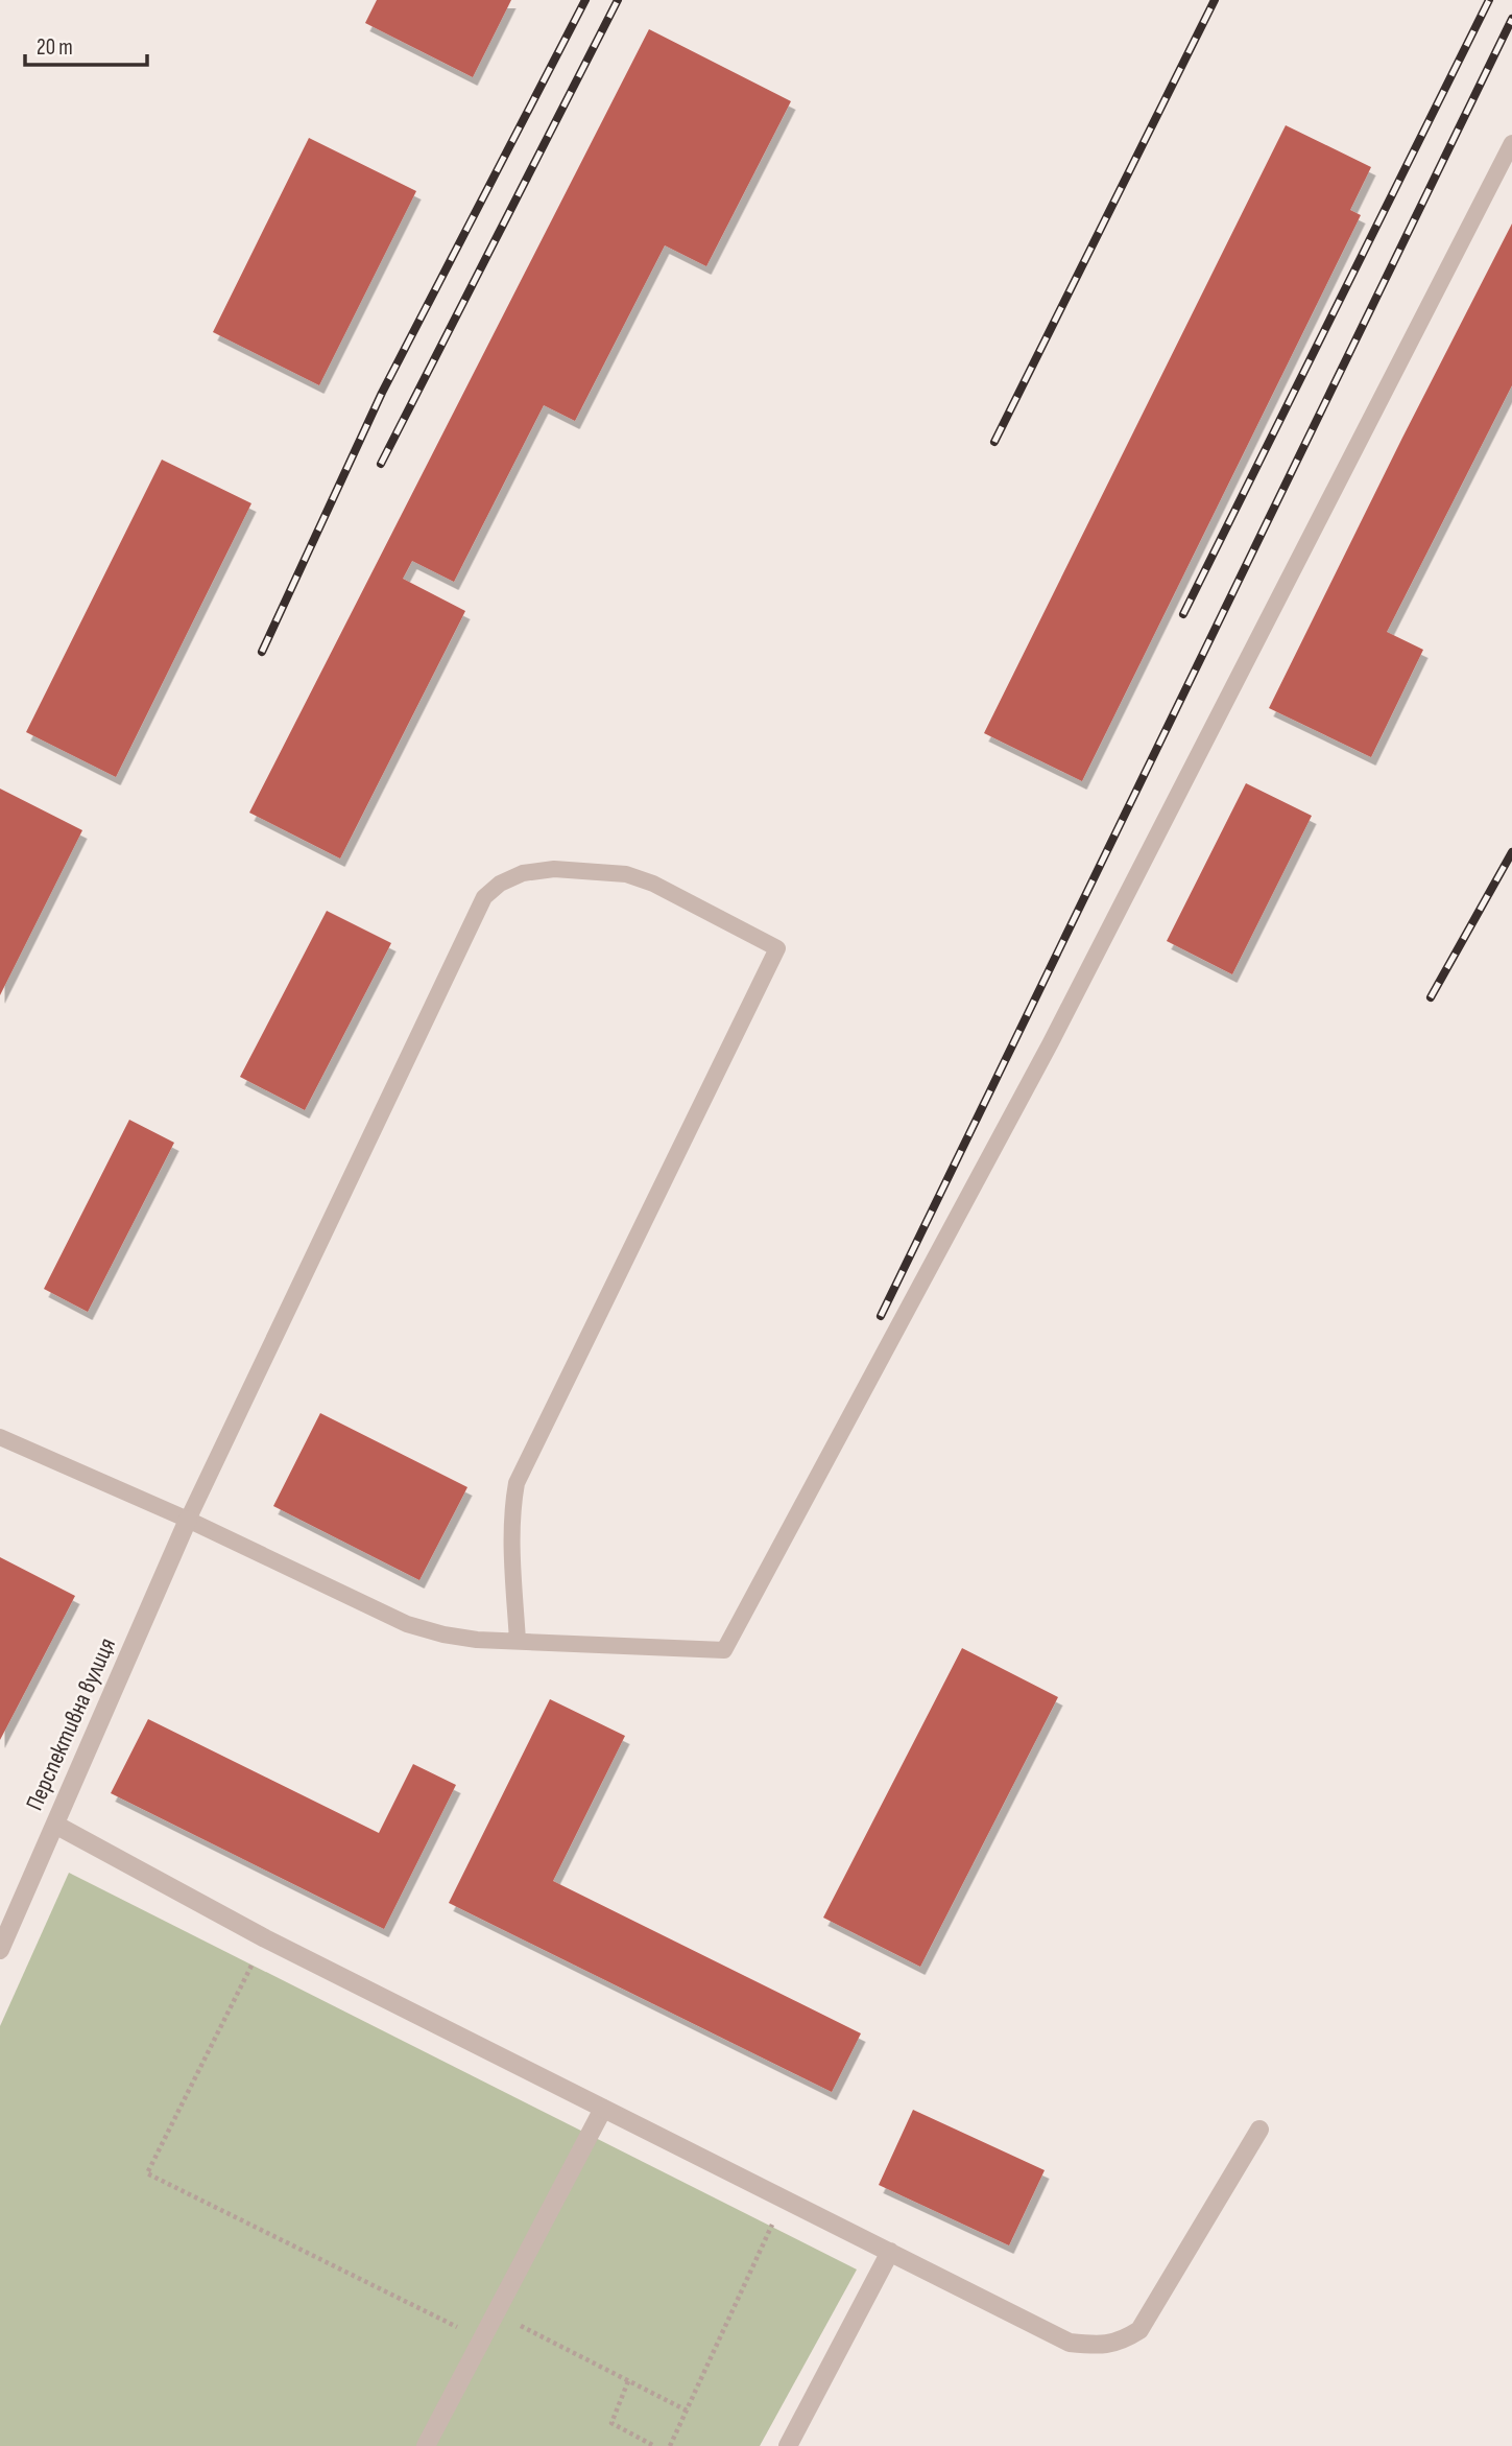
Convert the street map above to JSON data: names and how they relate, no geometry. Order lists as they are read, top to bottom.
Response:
{
  "streets": {
    "street": ["Перспективна вулиця"]
  },
  "scale_bar": "20 m"
}
